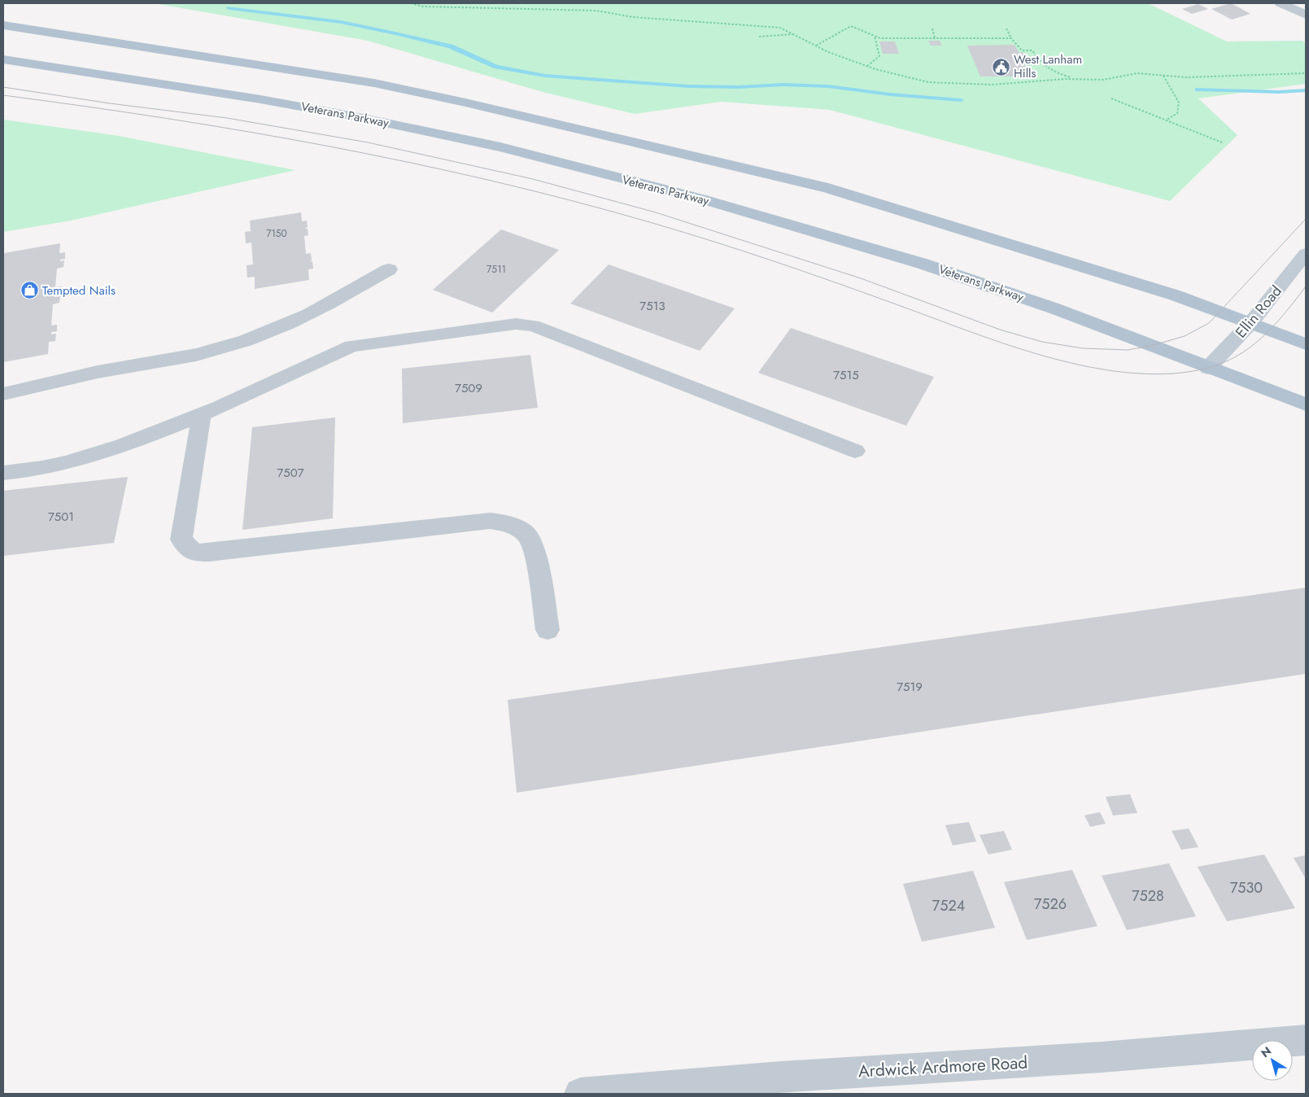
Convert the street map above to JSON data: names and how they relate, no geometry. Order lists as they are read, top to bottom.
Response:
{
  "streets": {
    "main road": ["Veterans Parkway"],
    "street": ["Ellin Road", "Ardwick Ardmore Road"]
  },
  "crossings": [
    ["Veterans Parkway", "Ellin Road"]
  ],
  "places": {
    "public building": ["West Lanham Hills"],
    "shop": ["Tempted Nails"]
  },
  "house_numbers": [
    "7150",
    "7511",
    "7513",
    "7515",
    "7509",
    "7507",
    "7501",
    "7519",
    "7530",
    "7528",
    "7526",
    "7524"
  ],
  "north": "top left"
}
